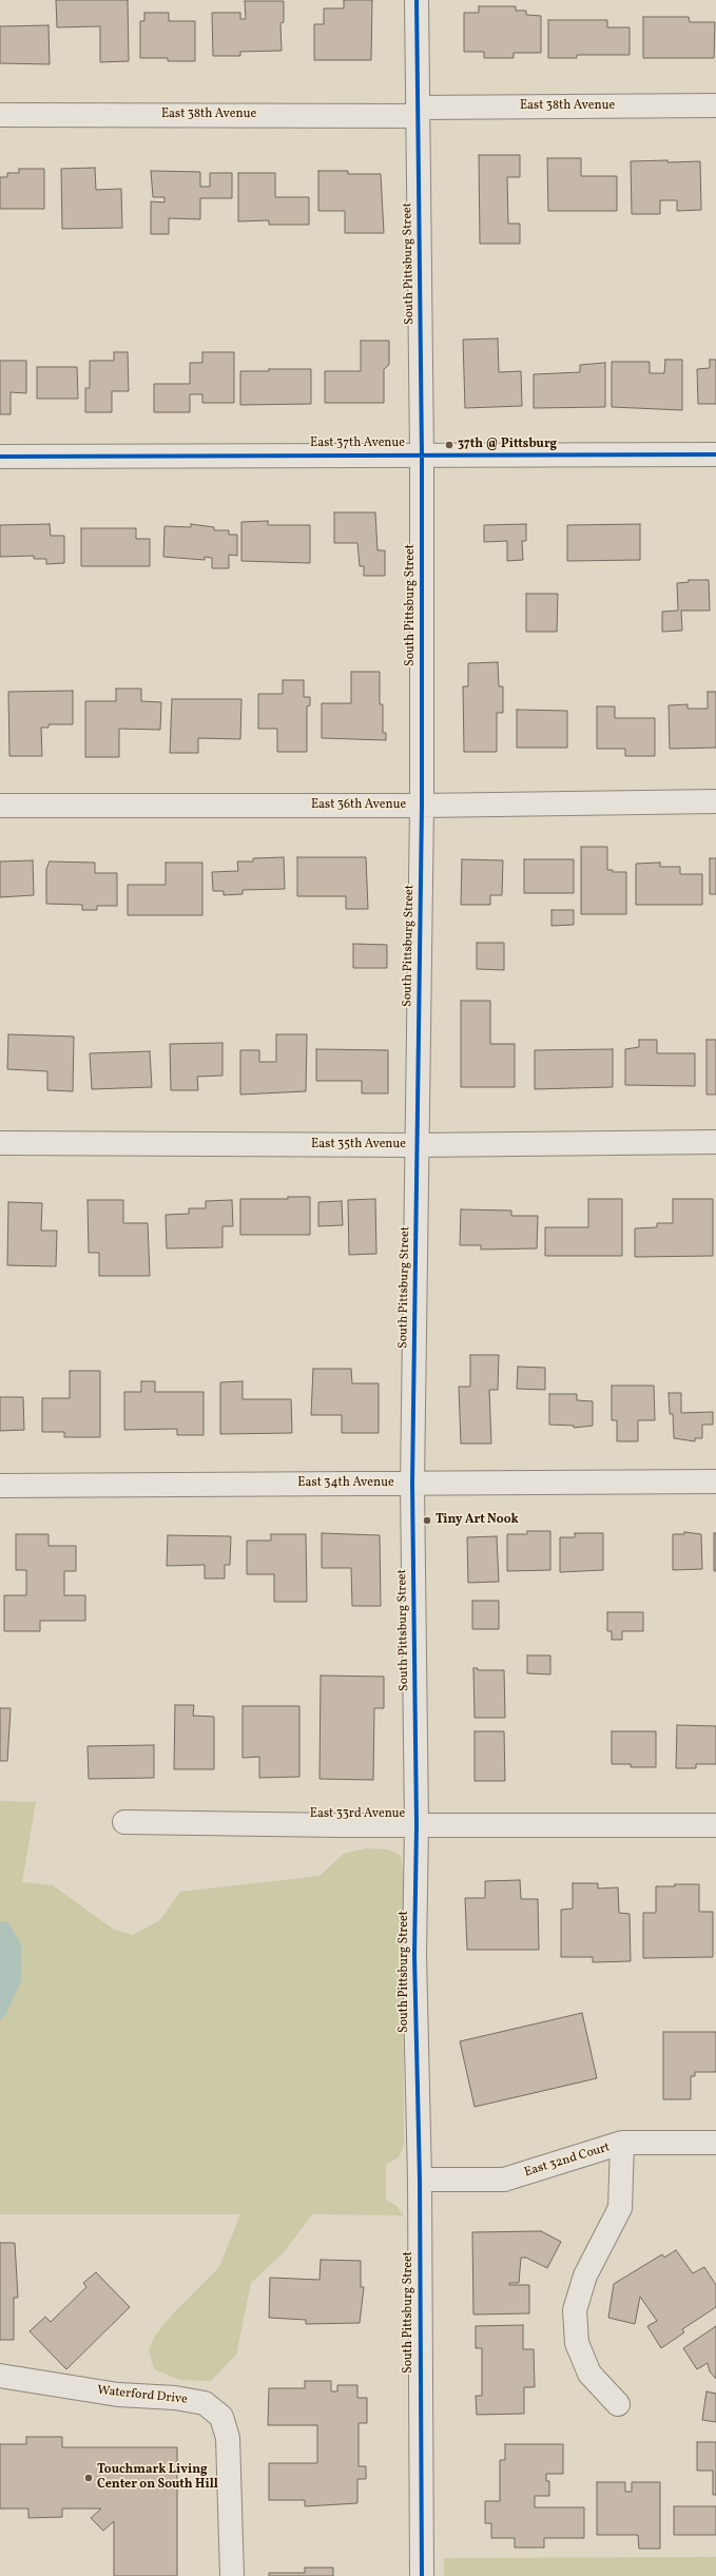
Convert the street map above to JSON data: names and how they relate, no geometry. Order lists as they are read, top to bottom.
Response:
{
  "streets": {
    "street": [
      "East 38th Avenue",
      "South Pittsburg Street",
      "East 37th Avenue",
      "East 36th Avenue",
      "East 35th Avenue",
      "East 34th Avenue",
      "East 33rd Avenue",
      "East 32nd Court",
      "Waterford Drive"
    ]
  },
  "crossings": [
    ["East 38th Avenue", "South Pittsburg Street"],
    ["South Pittsburg Street", "East 37th Avenue"],
    ["South Pittsburg Street", "East 36th Avenue"],
    ["South Pittsburg Street", "East 35th Avenue"],
    ["South Pittsburg Street", "East 34th Avenue"],
    ["South Pittsburg Street", "East 33rd Avenue"],
    ["South Pittsburg Street", "East 32nd Court"]
  ],
  "places": ["37th @ Pittsburg", "Tiny Art Nook", "Touchmark Living Center on South Hill"]
}
